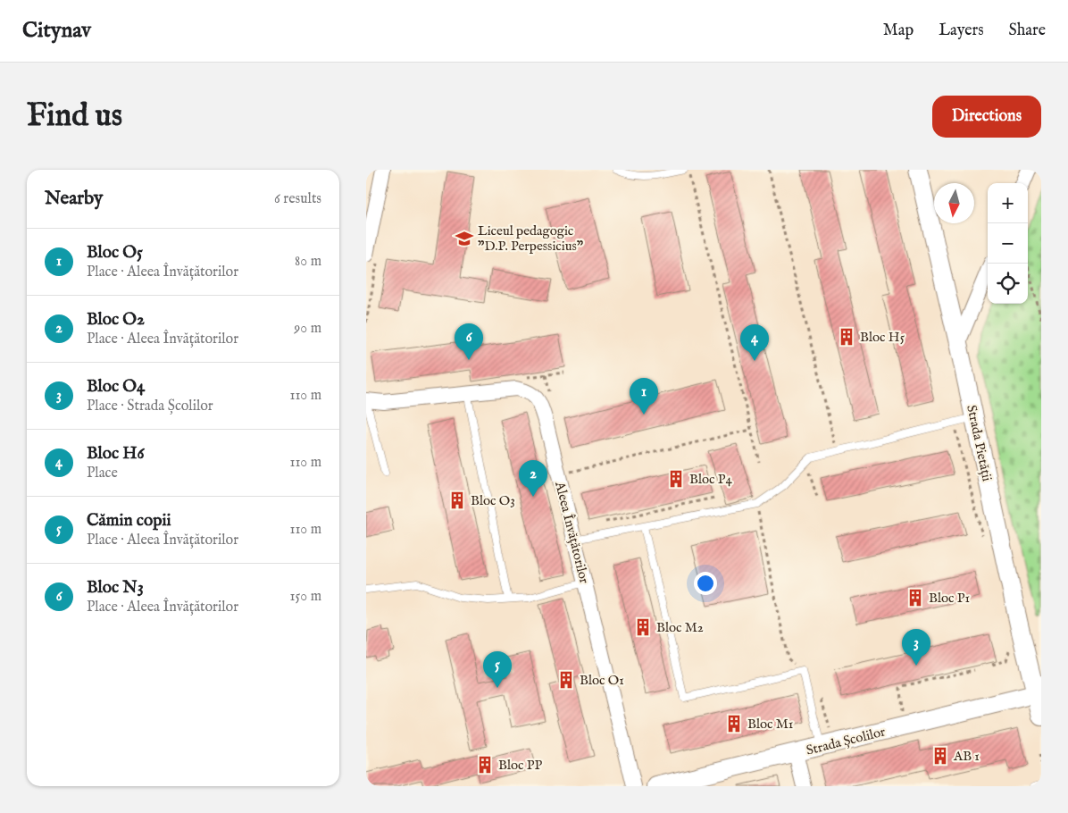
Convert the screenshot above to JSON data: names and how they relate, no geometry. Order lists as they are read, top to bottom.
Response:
{
  "streets": {
    "street": ["Strada Pietății", "Aleea Învățătorilor", "Strada Școlilor"]
  },
  "crossings": [
    ["Strada Pietății", "Strada Școlilor"]
  ],
  "places": {
    "school or university": ["Liceul pedagogic ”D.P. Perpessicius”"],
    "building": [
      "Bloc H5",
      "Bloc P4",
      "Bloc O3",
      "Bloc P1",
      "Bloc M2",
      "Bloc O1",
      "Bloc M1",
      "AB 1",
      "Bloc PP"
    ]
  },
  "north": "bottom",
  "page": {
    "header": "Citynav",
    "nav": ["Map", "Layers", "Share"],
    "buttons": "Directions",
    "title": "Find us",
    "heading": ["Nearby", "6 results"],
    "map_buttons": ["+", "−"],
    "list": [
      {
        "mark": "1",
        "name": "Bloc O5",
        "note": "Place · Aleea Învățătorilor",
        "value": "80 m"
      },
      {
        "mark": "2",
        "name": "Bloc O2",
        "note": "Place · Aleea Învățătorilor",
        "value": "90 m"
      },
      {
        "mark": "3",
        "name": "Bloc O4",
        "note": "Place · Strada Școlilor",
        "value": "110 m"
      },
      {
        "mark": "4",
        "name": "Bloc H6",
        "note": "Place",
        "value": "110 m"
      },
      {
        "mark": "5",
        "name": "Cămin copii",
        "note": "Place · Aleea Învățătorilor",
        "value": "110 m"
      },
      {
        "mark": "6",
        "name": "Bloc N3",
        "note": "Place · Aleea Învățătorilor",
        "value": "150 m"
      }
    ],
    "pins": [
      "6",
      "4",
      "1",
      "2",
      "3",
      "5"
    ]
  }
}
